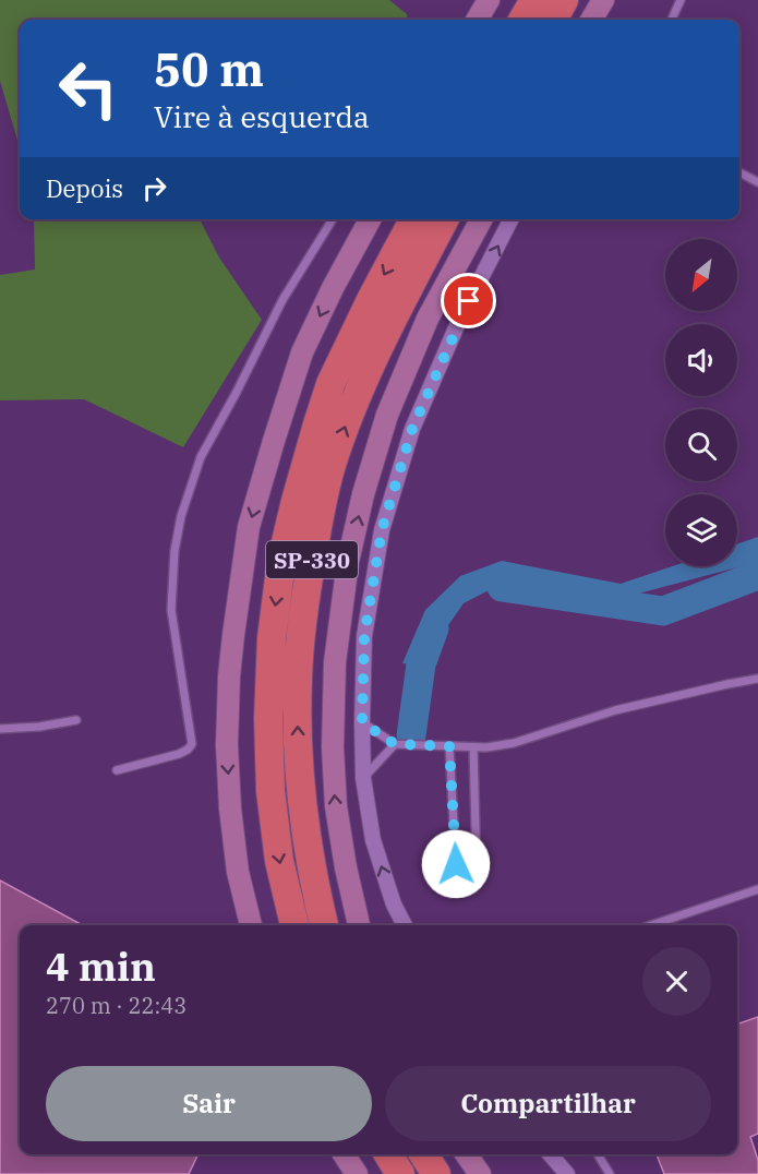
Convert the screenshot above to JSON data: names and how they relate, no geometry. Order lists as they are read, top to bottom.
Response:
{
  "streets": {
    "highway": ["SP-330"]
  },
  "north": "bottom left",
  "page": {
    "turn": ["50 m", "Vire à esquerda"],
    "then": "Depois",
    "heading": ["4 min", "270 m · 22:43"],
    "buttons": ["Sair", "Compartilhar"]
  }
}
